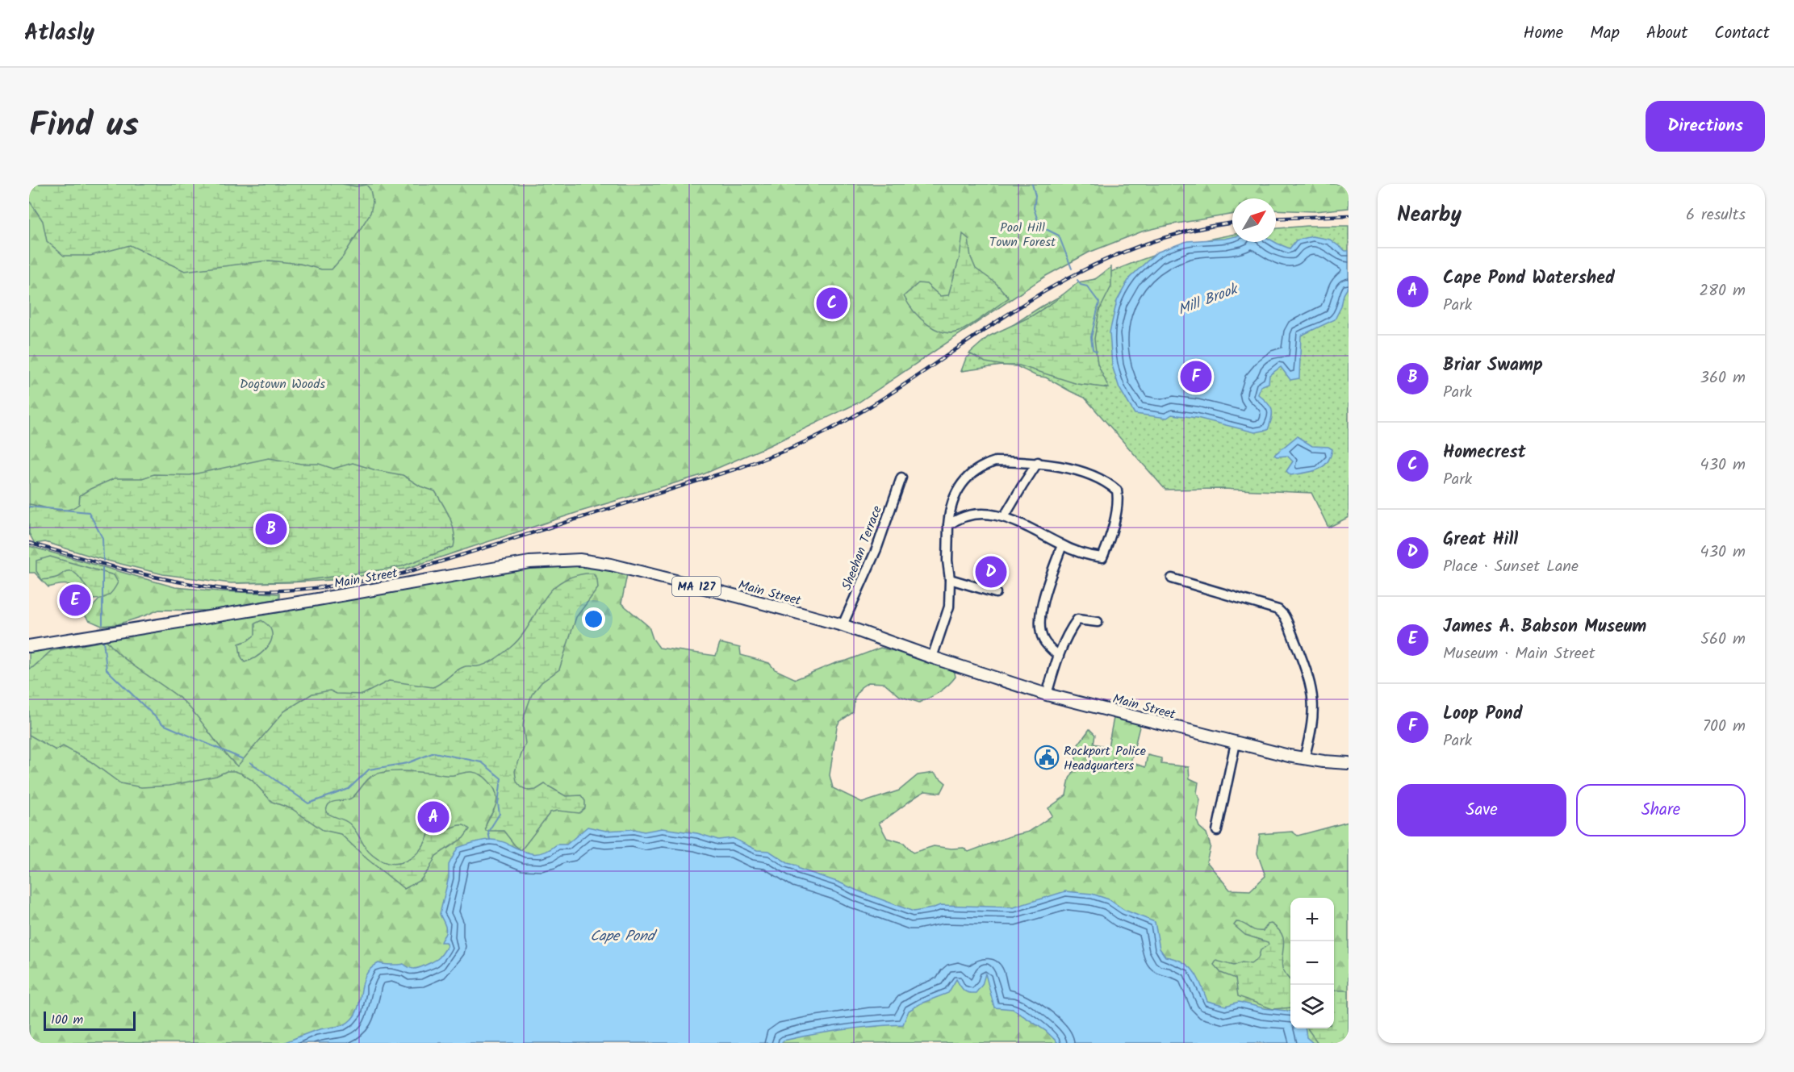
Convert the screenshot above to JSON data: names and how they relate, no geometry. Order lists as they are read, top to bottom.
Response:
{
  "streets": {
    "main road": ["Main Street", "MA 127"],
    "street": ["Sheehan Terrace"]
  },
  "crossings": [
    ["Sheehan Terrace", "Main Street"]
  ],
  "water": ["Mill Brook", "Cape Pond"],
  "parks": ["Pool Hill Town Forest", "Dogtown Woods"],
  "places": {
    "public building": ["Rockport Police Headquarters"]
  },
  "scale_bar": "100 m",
  "north": "top right",
  "page": {
    "header": "Atlasly",
    "nav": [
      "Home",
      "Map",
      "About",
      "Contact"
    ],
    "title": "Find us",
    "buttons": [
      "Directions",
      ["Save", "Share"]
    ],
    "heading": ["Nearby", "6 results"],
    "list": [
      {
        "mark": "A",
        "name": "Cape Pond Watershed",
        "note": "Park",
        "value": "280 m"
      },
      {
        "mark": "B",
        "name": "Briar Swamp",
        "note": "Park",
        "value": "360 m"
      },
      {
        "mark": "C",
        "name": "Homecrest",
        "note": "Park",
        "value": "430 m"
      },
      {
        "mark": "D",
        "name": "Great Hill",
        "note": "Place · Sunset Lane",
        "value": "430 m"
      },
      {
        "mark": "E",
        "name": "James A. Babson Museum",
        "note": "Museum · Main Street",
        "value": "560 m"
      },
      {
        "mark": "F",
        "name": "Loop Pond",
        "note": "Park",
        "value": "700 m"
      }
    ],
    "pins": [
      "C",
      "F",
      "B",
      "D",
      "E",
      "A"
    ],
    "map_buttons": ["+", "−"],
    "scale": "100 m"
  }
}
